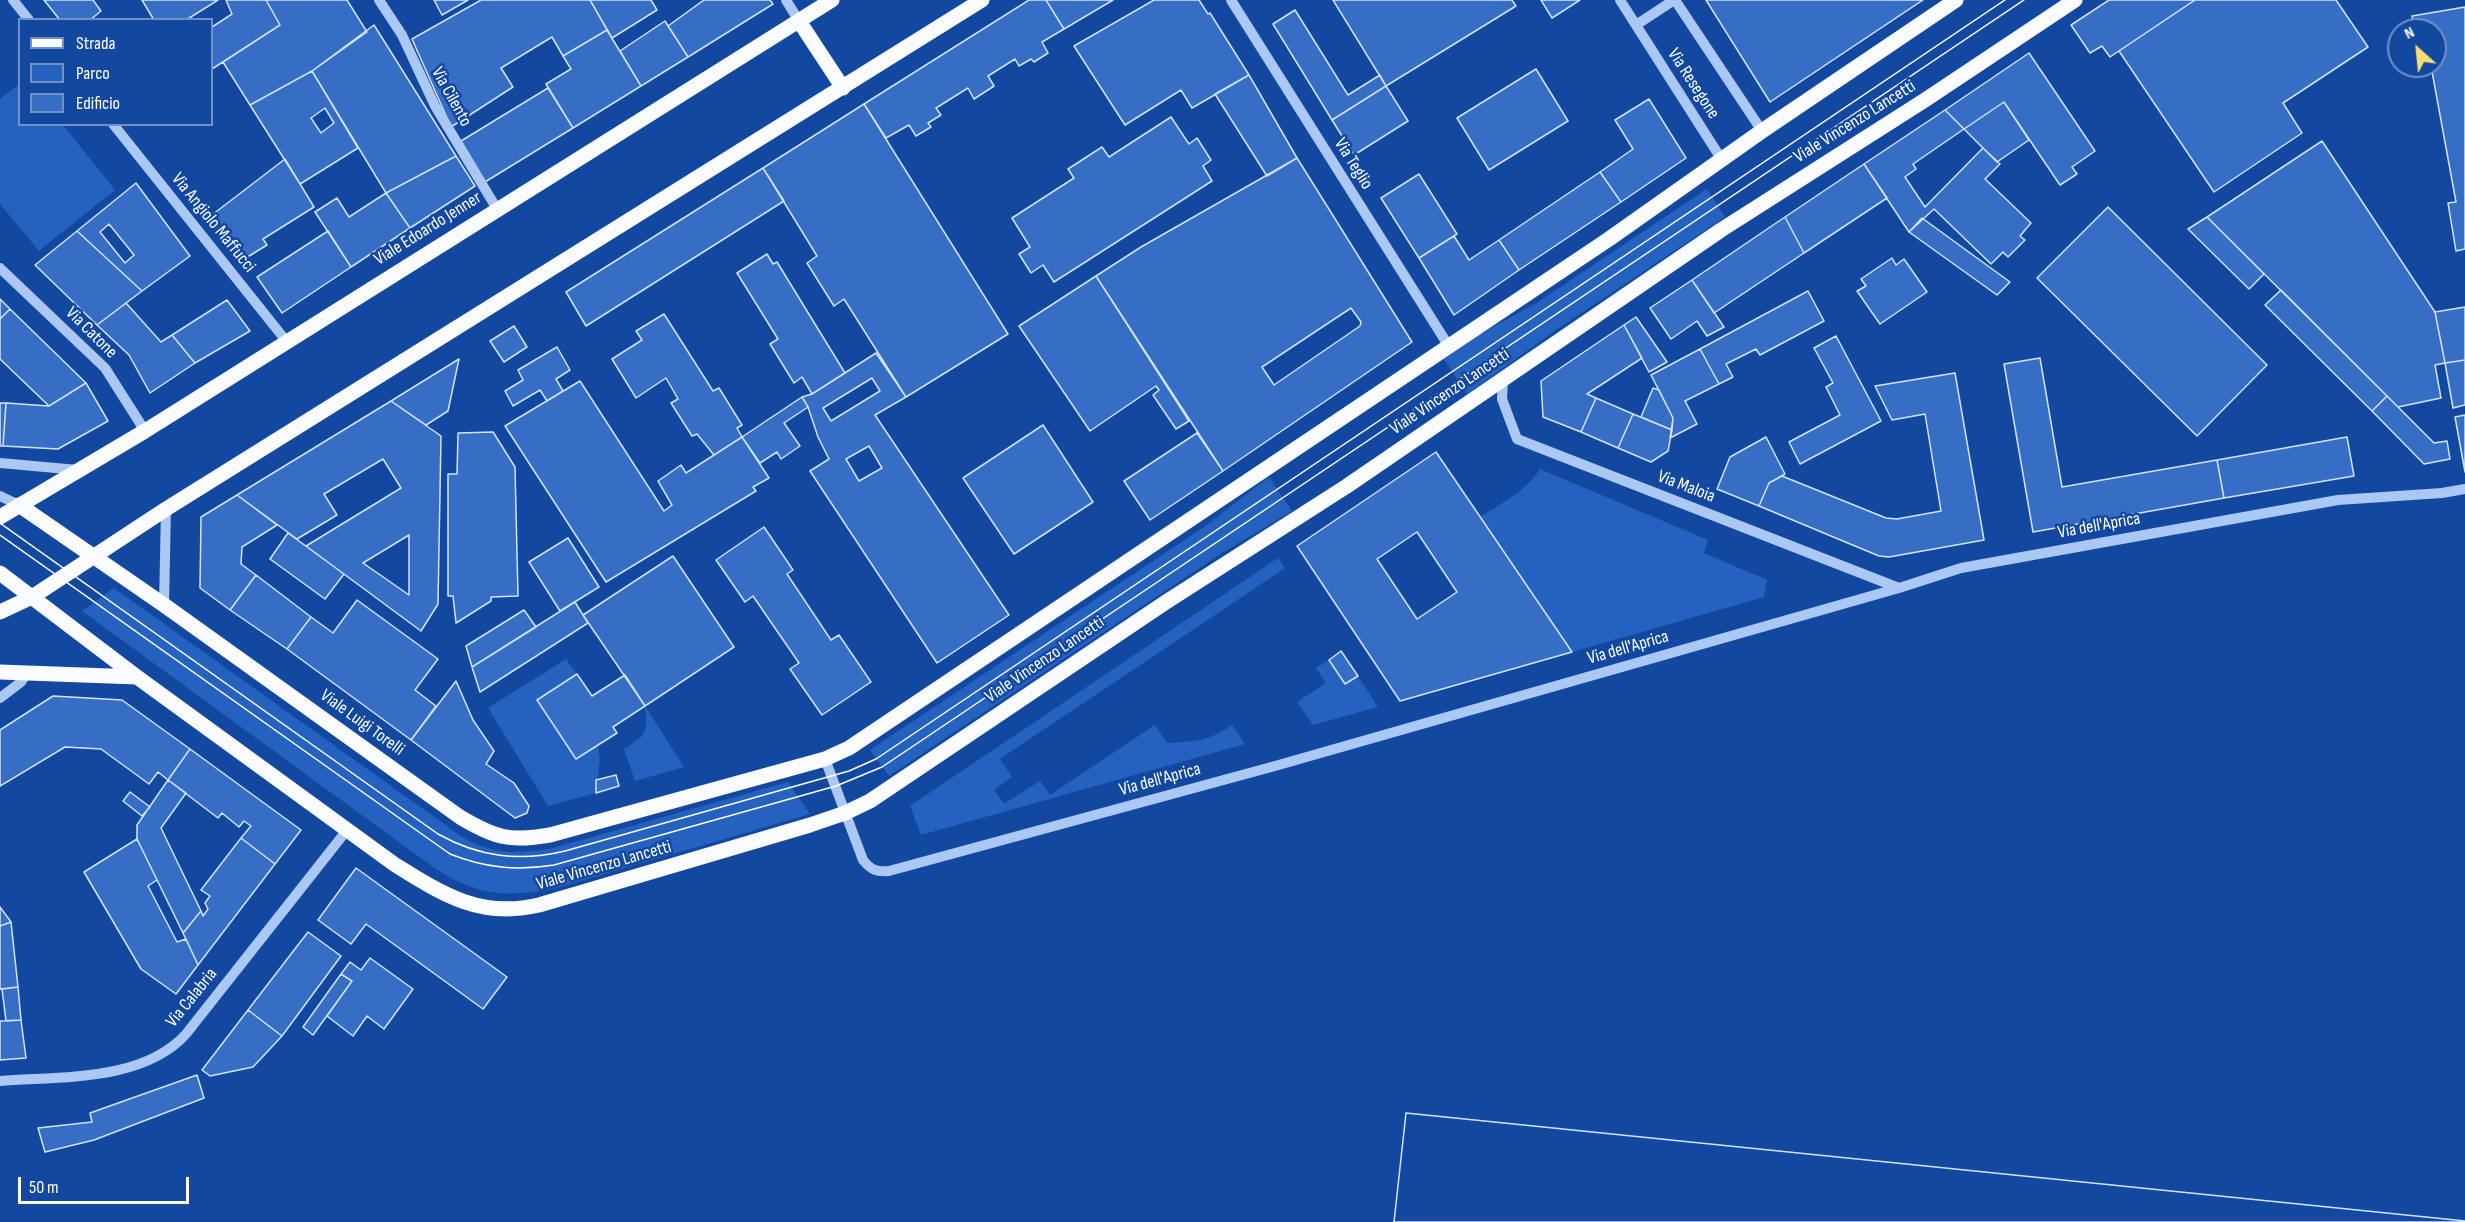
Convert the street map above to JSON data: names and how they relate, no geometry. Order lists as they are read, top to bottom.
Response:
{
  "streets": {
    "main road": ["Viale Vincenzo Lancetti", "Viale Edoardo Jenner", "Viale Luigi Torelli"],
    "street": [
      "Via Resegone",
      "Via Cilento",
      "Via Teglio",
      "Via Angiolo Maffucci",
      "Via Catone",
      "Via Maloia",
      "Via dell'Aprica",
      "Via Calabria"
    ]
  },
  "crossings": [
    ["Via Resegone", "Viale Vincenzo Lancetti"],
    ["Via Cilento", "Viale Edoardo Jenner"],
    ["Viale Vincenzo Lancetti", "Via Teglio"],
    ["Viale Vincenzo Lancetti", "Via Maloia"],
    ["Viale Vincenzo Lancetti", "Via dell'Aprica"],
    ["Viale Vincenzo Lancetti", "Viale Luigi Torelli"],
    ["Viale Vincenzo Lancetti", "Via Calabria"],
    ["Via Angiolo Maffucci", "Viale Edoardo Jenner"],
    ["Viale Edoardo Jenner", "Via Catone"],
    ["Viale Edoardo Jenner", "Viale Luigi Torelli"],
    ["Via Maloia", "Via dell'Aprica"]
  ],
  "legend": ["Strada", "Parco", "Edificio"],
  "scale_bar": "50 m",
  "north": "top left"
}
